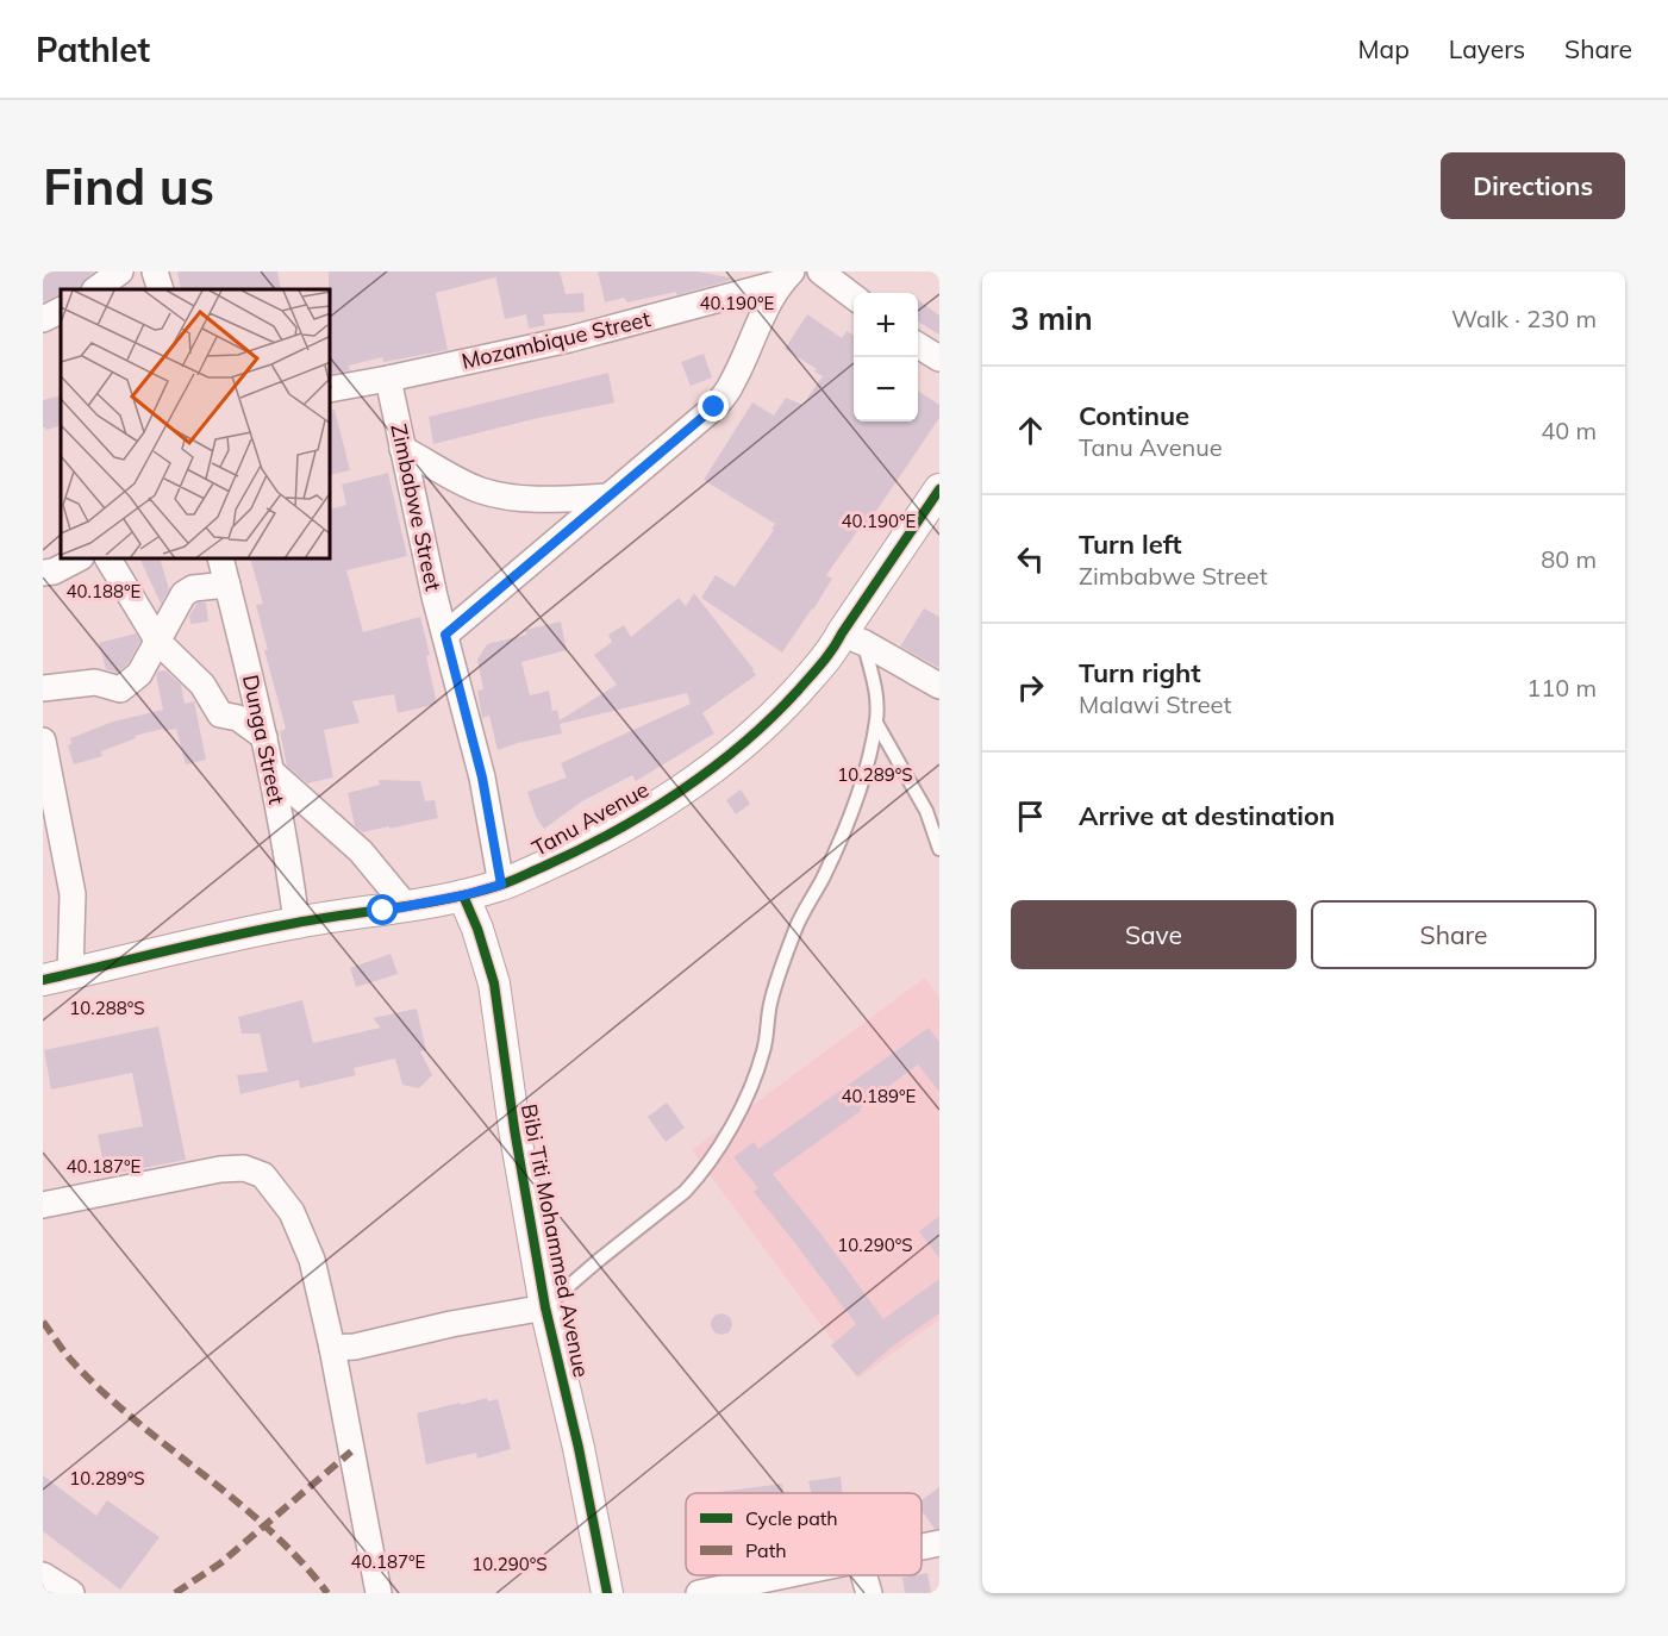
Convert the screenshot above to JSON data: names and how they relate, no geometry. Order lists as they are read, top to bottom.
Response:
{
  "streets": {
    "street": [
      "Mozambique Street",
      "Zimbabwe Street",
      "Dunga Street",
      "Tanu Avenue",
      "Bibi Titi Mohammed Avenue"
    ]
  },
  "crossings": [
    ["Mozambique Street", "Zimbabwe Street"],
    ["Zimbabwe Street", "Tanu Avenue"],
    ["Dunga Street", "Tanu Avenue"],
    ["Tanu Avenue", "Bibi Titi Mohammed Avenue"]
  ],
  "legend": ["Cycle path", "Path"],
  "page": {
    "header": "Pathlet",
    "nav": ["Map", "Layers", "Share"],
    "buttons": [
      "Directions",
      ["Save", "Share"]
    ],
    "title": "Find us",
    "heading": ["3 min", "Walk · 230 m"],
    "map_buttons": ["+", "−"],
    "list": [
      ["Continue", "Tanu Avenue", "40 m"],
      ["Turn left", "Zimbabwe Street", "80 m"],
      ["Turn right", "Malawi Street", "110 m"],
      "Arrive at destination"
    ]
  },
  "coordinates": [
    "40.190°E",
    "40.188°E",
    "10.289°S",
    "10.288°S",
    "40.189°E",
    "40.187°E",
    "10.290°S"
  ]
}
